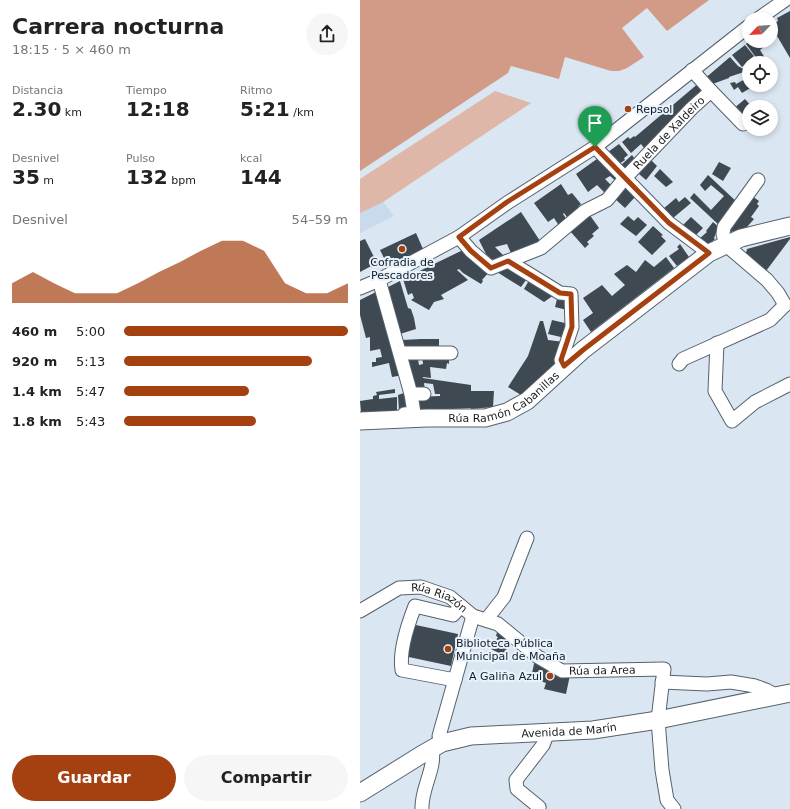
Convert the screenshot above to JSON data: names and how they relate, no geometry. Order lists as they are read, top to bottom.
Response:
{
  "streets": {
    "main road": ["Rúa Ramón Cabanillas", "Avenida de Marín"],
    "street": ["Ruela de Xaldeiro", "Rúa Riazón", "Rúa da Area"]
  },
  "crossings": [
    ["Rúa Riazón", "Rúa da Area"],
    ["Rúa da Area", "Avenida de Marín"]
  ],
  "places": [
    "Repsol",
    "Cofradia de Pescadores",
    "Biblioteca Pública Municipal de Moaña",
    "A Galiña Azul"
  ],
  "north": "bottom left",
  "page": {
    "heading": ["Carrera nocturna", "18:15 · 5 × 460 m"],
    "stats": [
      ["Distancia", "2.30 km"],
      ["Tiempo", "12:18"],
      ["Ritmo", "5:21 /km"],
      ["Desnivel", "35 m"],
      ["Pulso", "132 bpm"],
      ["kcal", "144"]
    ],
    "chart": ["Desnivel", "54–59 m"],
    "list": [
      {
        "name": "460 m",
        "note": "5:00"
      },
      {
        "name": "920 m",
        "note": "5:13"
      },
      {
        "name": "1.4 km",
        "note": "5:47"
      },
      {
        "name": "1.8 km",
        "note": "5:43"
      }
    ],
    "buttons": ["Guardar", "Compartir"]
  }
}
